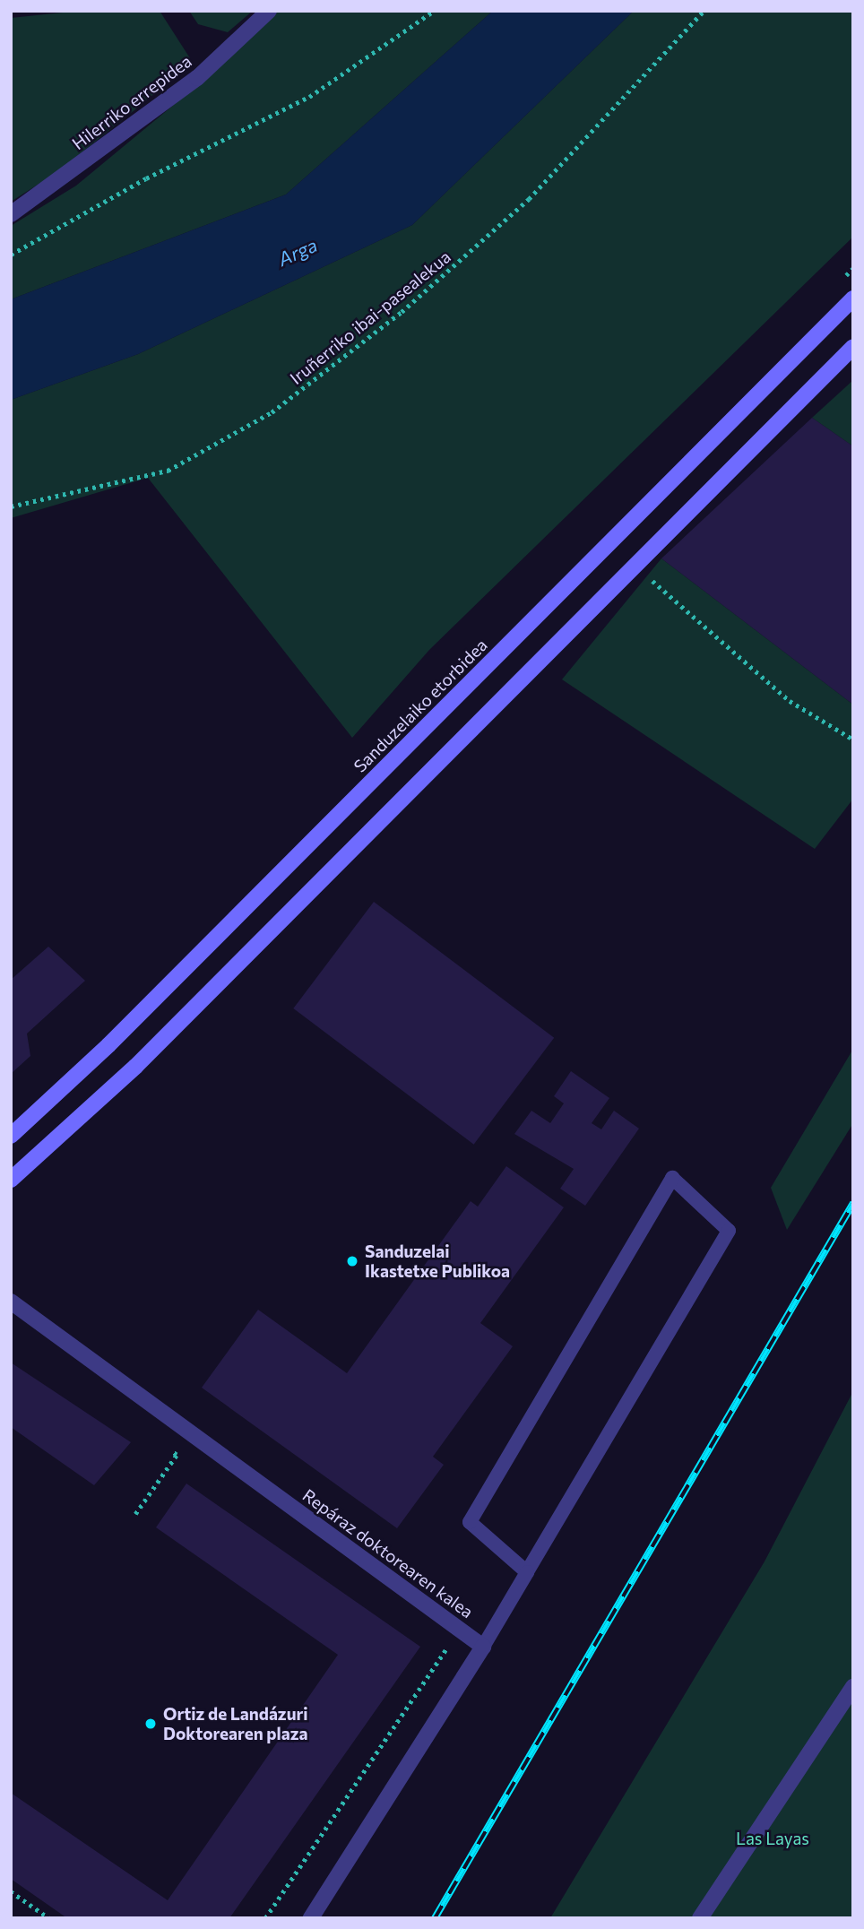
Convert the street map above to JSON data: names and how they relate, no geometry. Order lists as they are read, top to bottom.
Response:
{
  "streets": {
    "main road": ["Sanduzelaiko etorbidea"],
    "street": ["Hilerriko errepidea", "Repáraz doktorearen kalea"],
    "path": ["Iruñerriko ibai-pasealekua"]
  },
  "water": ["Arga"],
  "parks": ["Las Layas"],
  "places": ["Sanduzelai Ikastetxe Publikoa", "Ortiz de Landázuri Doktorearen plaza"]
}
